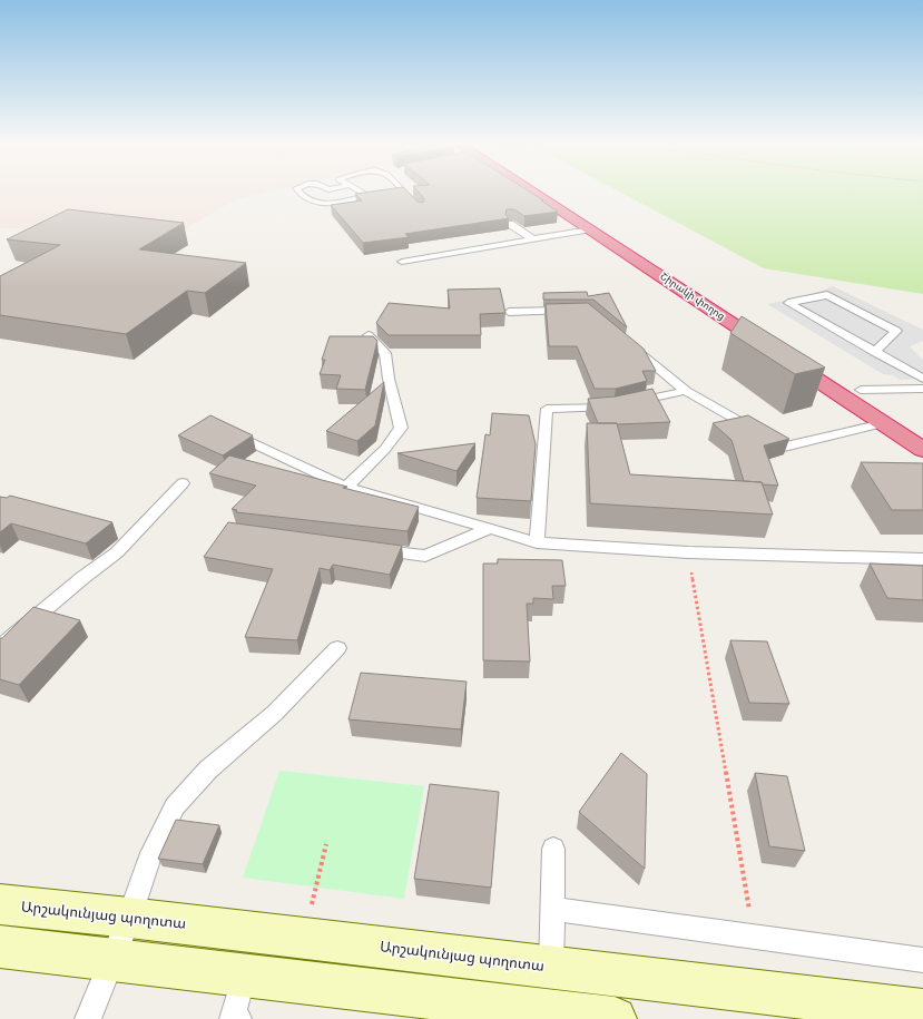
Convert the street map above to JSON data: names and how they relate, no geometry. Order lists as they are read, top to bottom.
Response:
{
  "streets": {
    "highway": ["Շիրակի փողոց"],
    "street": ["Արշակունյաց պողոտա"]
  }
}
